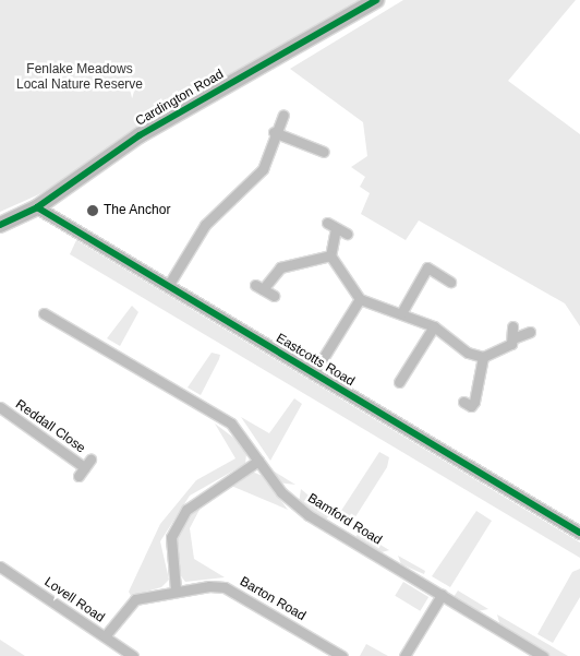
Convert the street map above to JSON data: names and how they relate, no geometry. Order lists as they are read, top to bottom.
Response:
{
  "streets": {
    "main road": ["Cardington Road"],
    "street": [
      "Eastcotts Road",
      "Reddall Close",
      "Bamford Road",
      "Barton Road",
      "Lovell Road"
    ]
  },
  "crossings": [
    ["Cardington Road", "Eastcotts Road"],
    ["Barton Road", "Lovell Road"]
  ],
  "parks": ["Fenlake Meadows Local Nature Reserve"],
  "places": ["The Anchor"]
}
